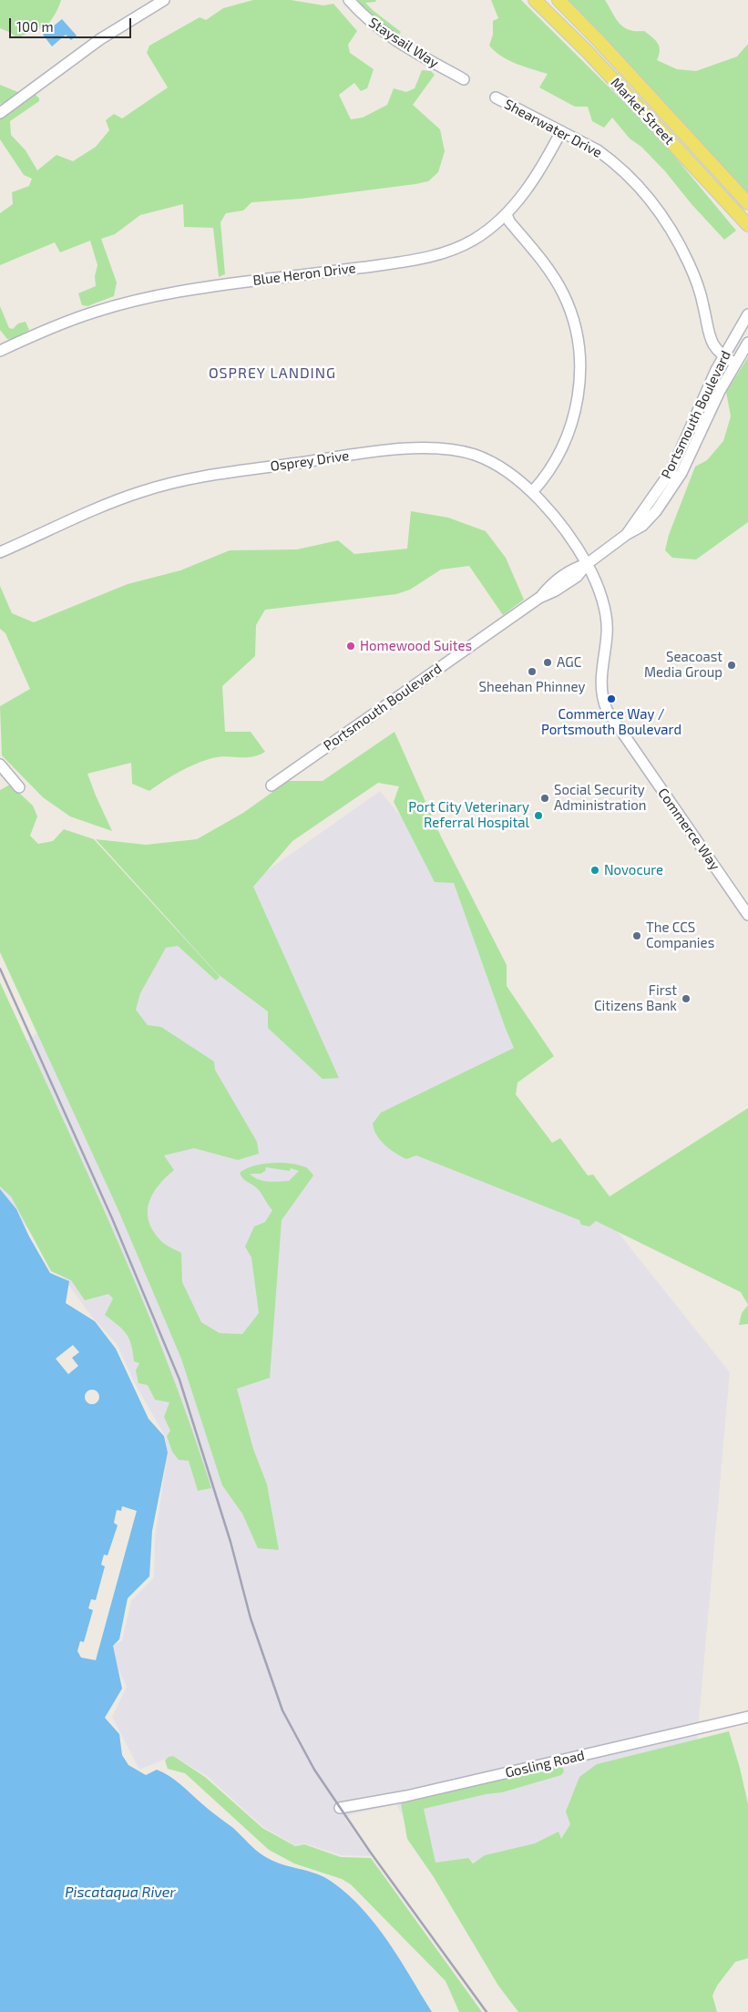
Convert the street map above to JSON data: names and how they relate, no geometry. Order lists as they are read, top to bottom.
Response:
{
  "streets": {
    "main road": ["Market Street"],
    "street": [
      "Staysail Way",
      "Shearwater Drive",
      "Blue Heron Drive",
      "Portsmouth Boulevard",
      "Osprey Drive",
      "Commerce Way",
      "Gosling Road"
    ]
  },
  "crossings": [
    ["Shearwater Drive", "Blue Heron Drive"],
    ["Shearwater Drive", "Portsmouth Boulevard"],
    ["Portsmouth Boulevard", "Osprey Drive"],
    ["Portsmouth Boulevard", "Commerce Way"],
    ["Osprey Drive", "Commerce Way"]
  ],
  "districts": ["OSPREY LANDING"],
  "water": ["Piscataqua River"],
  "places": [
    "Homewood Suites",
    "AGC",
    "Seacoast Media Group",
    "Sheehan Phinney",
    "Commerce Way / Portsmouth Boulevard",
    "Social Security Administration",
    "Port City Veterinary Referral Hospital",
    "Novocure",
    "The CCS Companies",
    "First Citizens Bank"
  ],
  "scale_bar": "100 m"
}
